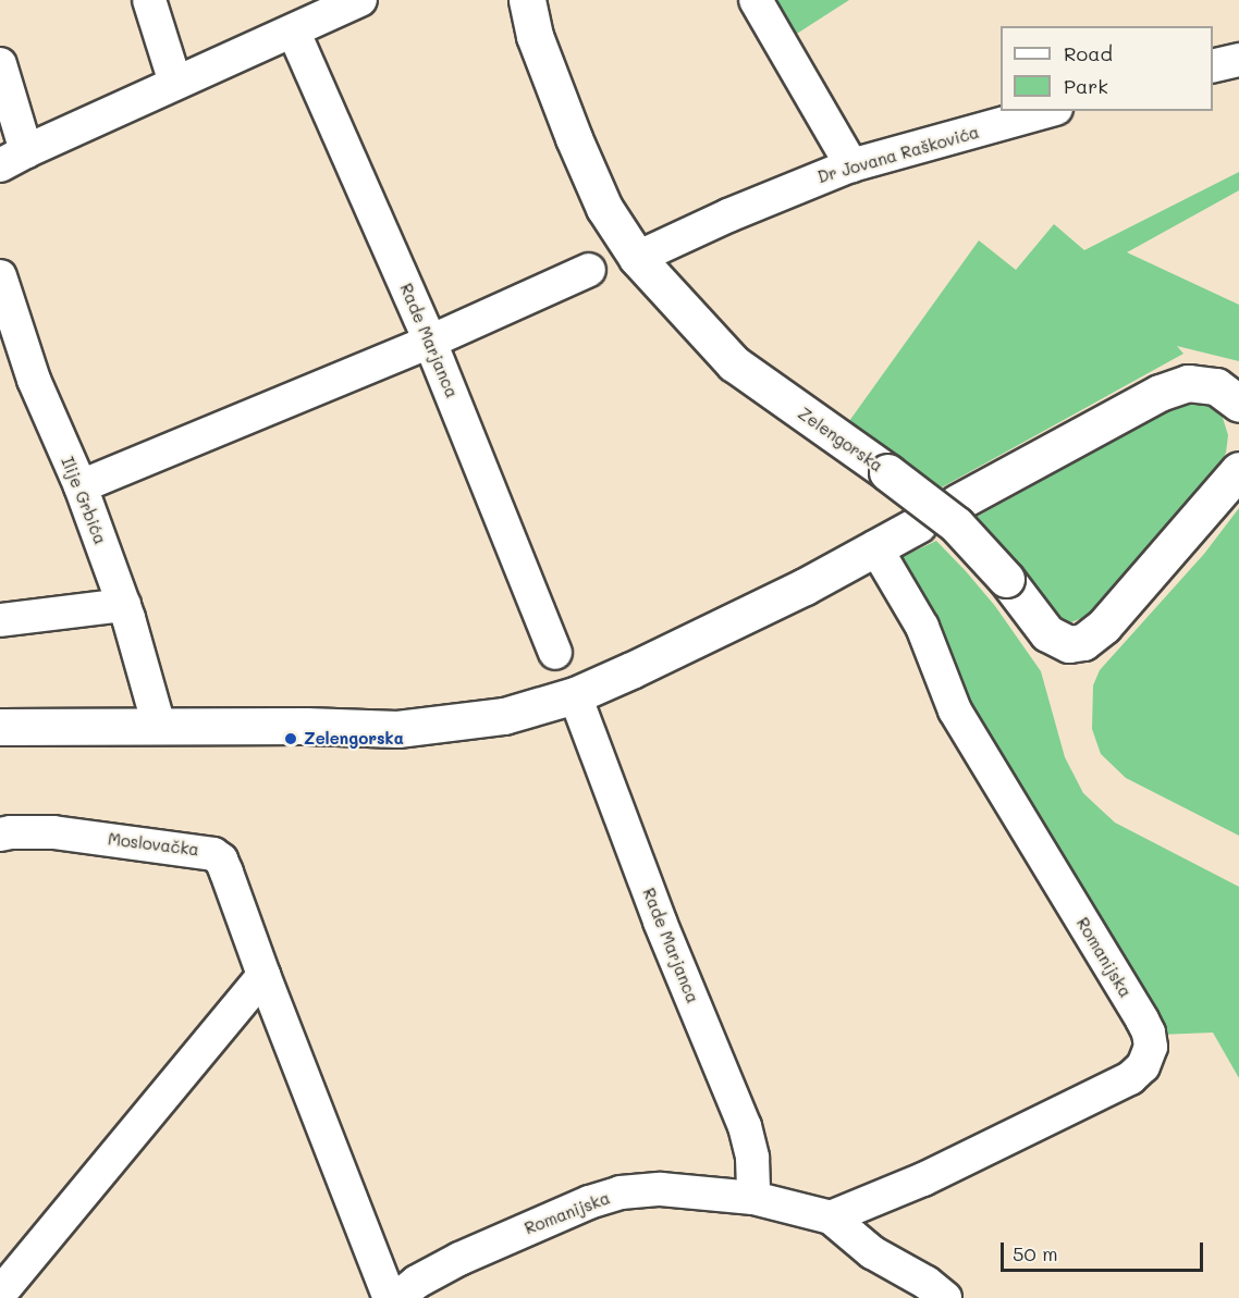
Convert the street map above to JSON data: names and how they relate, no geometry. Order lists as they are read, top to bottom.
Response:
{
  "streets": {
    "street": [
      "Dr Jovana Raškovića",
      "Rade Marjanca",
      "Zelengorska",
      "Ilije Grbića",
      "Moslovačka",
      "Romanijska"
    ]
  },
  "crossings": [
    ["Dr Jovana Raškovića", "Zelengorska"],
    ["Rade Marjanca", "Romanijska"]
  ],
  "places": ["Zelengorska"],
  "legend": ["Road", "Park"],
  "scale_bar": "50 m"
}
